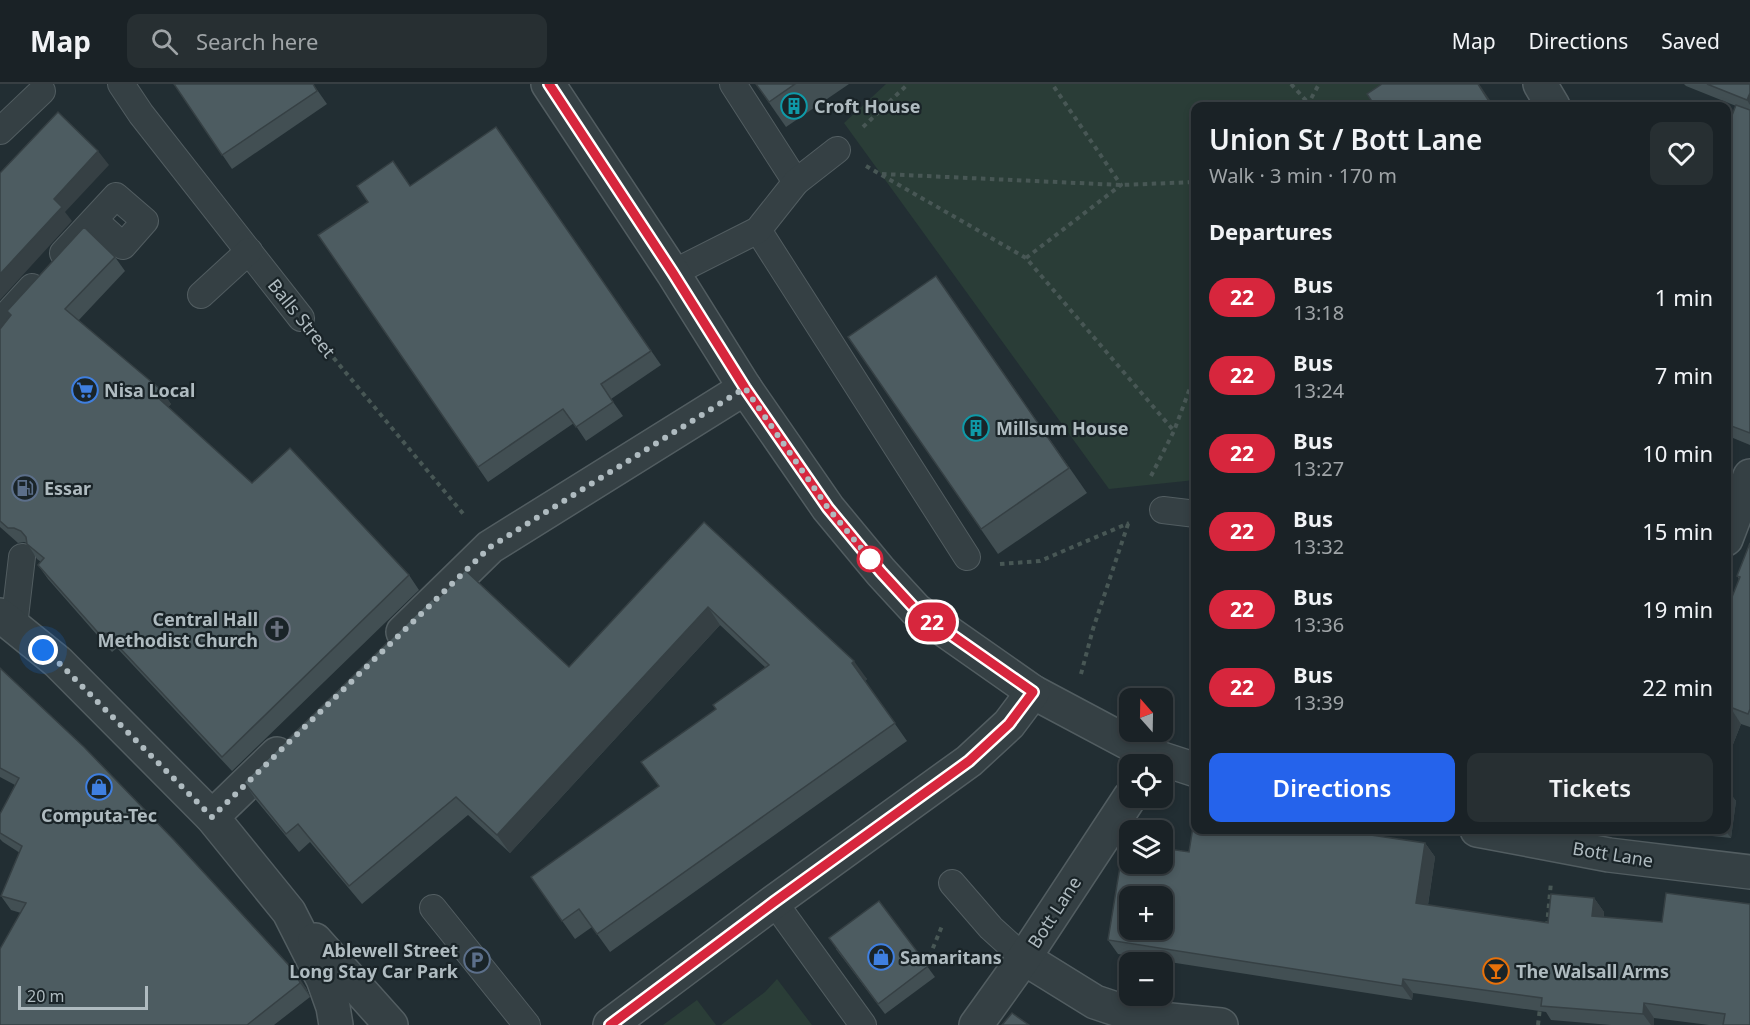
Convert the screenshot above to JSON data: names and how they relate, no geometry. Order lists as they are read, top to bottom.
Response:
{
  "streets": {
    "street": ["Bott Lane"],
    "lane": ["Balls Street"]
  },
  "places": {
    "building": ["Croft House", "Millsum House"],
    "supermarket": ["Nisa Local"],
    "fuel station": ["Essar"],
    "church": ["Central Hall Methodist Church"],
    "shop": ["Computa-Tec", "Samaritans"],
    "parking": ["Ablewell Street Long Stay Car Park"],
    "bar": ["The Walsall Arms"]
  },
  "lines": ["bus line 22"],
  "scale_bar": "20 m",
  "north": "top",
  "page": {
    "header": "Map",
    "search": "Search here",
    "nav": ["Map", "Directions", "Saved"],
    "on_map": "22",
    "heading": [
      ["Union St / Bott Lane", "Walk · 3 min · 170 m"],
      "Departures"
    ],
    "list": [
      {
        "mark": "22",
        "name": "Bus",
        "note": "13:18",
        "value": "1 min"
      },
      {
        "mark": "22",
        "name": "Bus",
        "note": "13:24",
        "value": "7 min"
      },
      {
        "mark": "22",
        "name": "Bus",
        "note": "13:27",
        "value": "10 min"
      },
      {
        "mark": "22",
        "name": "Bus",
        "note": "13:32",
        "value": "15 min"
      },
      {
        "mark": "22",
        "name": "Bus",
        "note": "13:36",
        "value": "19 min"
      },
      {
        "mark": "22",
        "name": "Bus",
        "note": "13:39",
        "value": "22 min"
      }
    ],
    "map_buttons": ["+", "−"],
    "buttons": ["Directions", "Tickets"],
    "scale": "20 m"
  }
}
